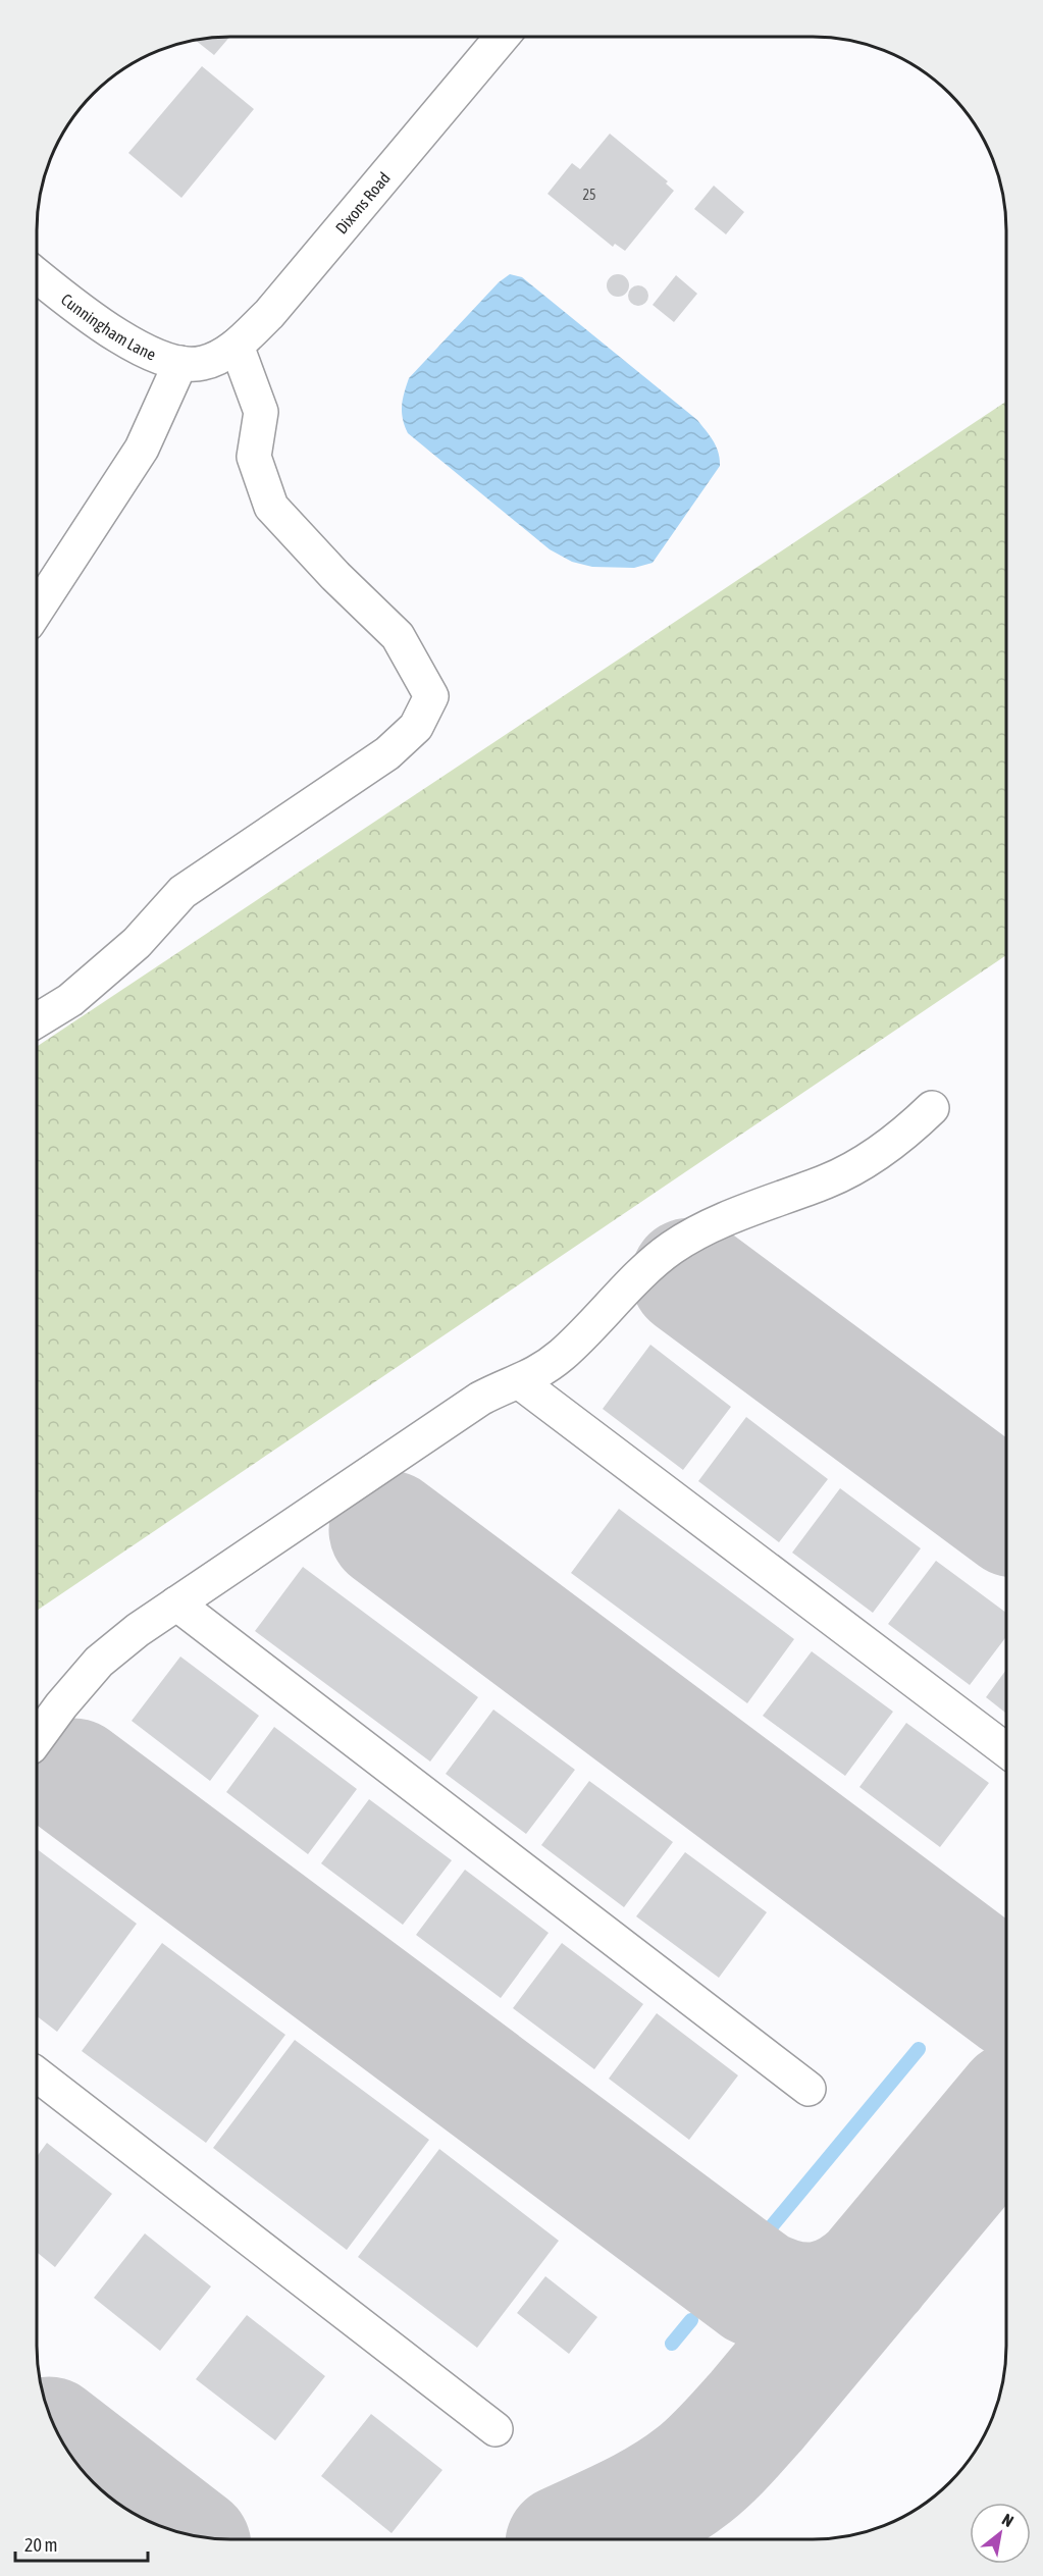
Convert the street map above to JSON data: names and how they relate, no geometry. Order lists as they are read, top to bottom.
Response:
{
  "streets": {
    "street": ["Dixons Road", "Cunningham Lane"]
  },
  "crossings": [
    ["Dixons Road", "Cunningham Lane"]
  ],
  "house_numbers": ["25"],
  "scale_bar": "20 m",
  "north": "top right"
}
